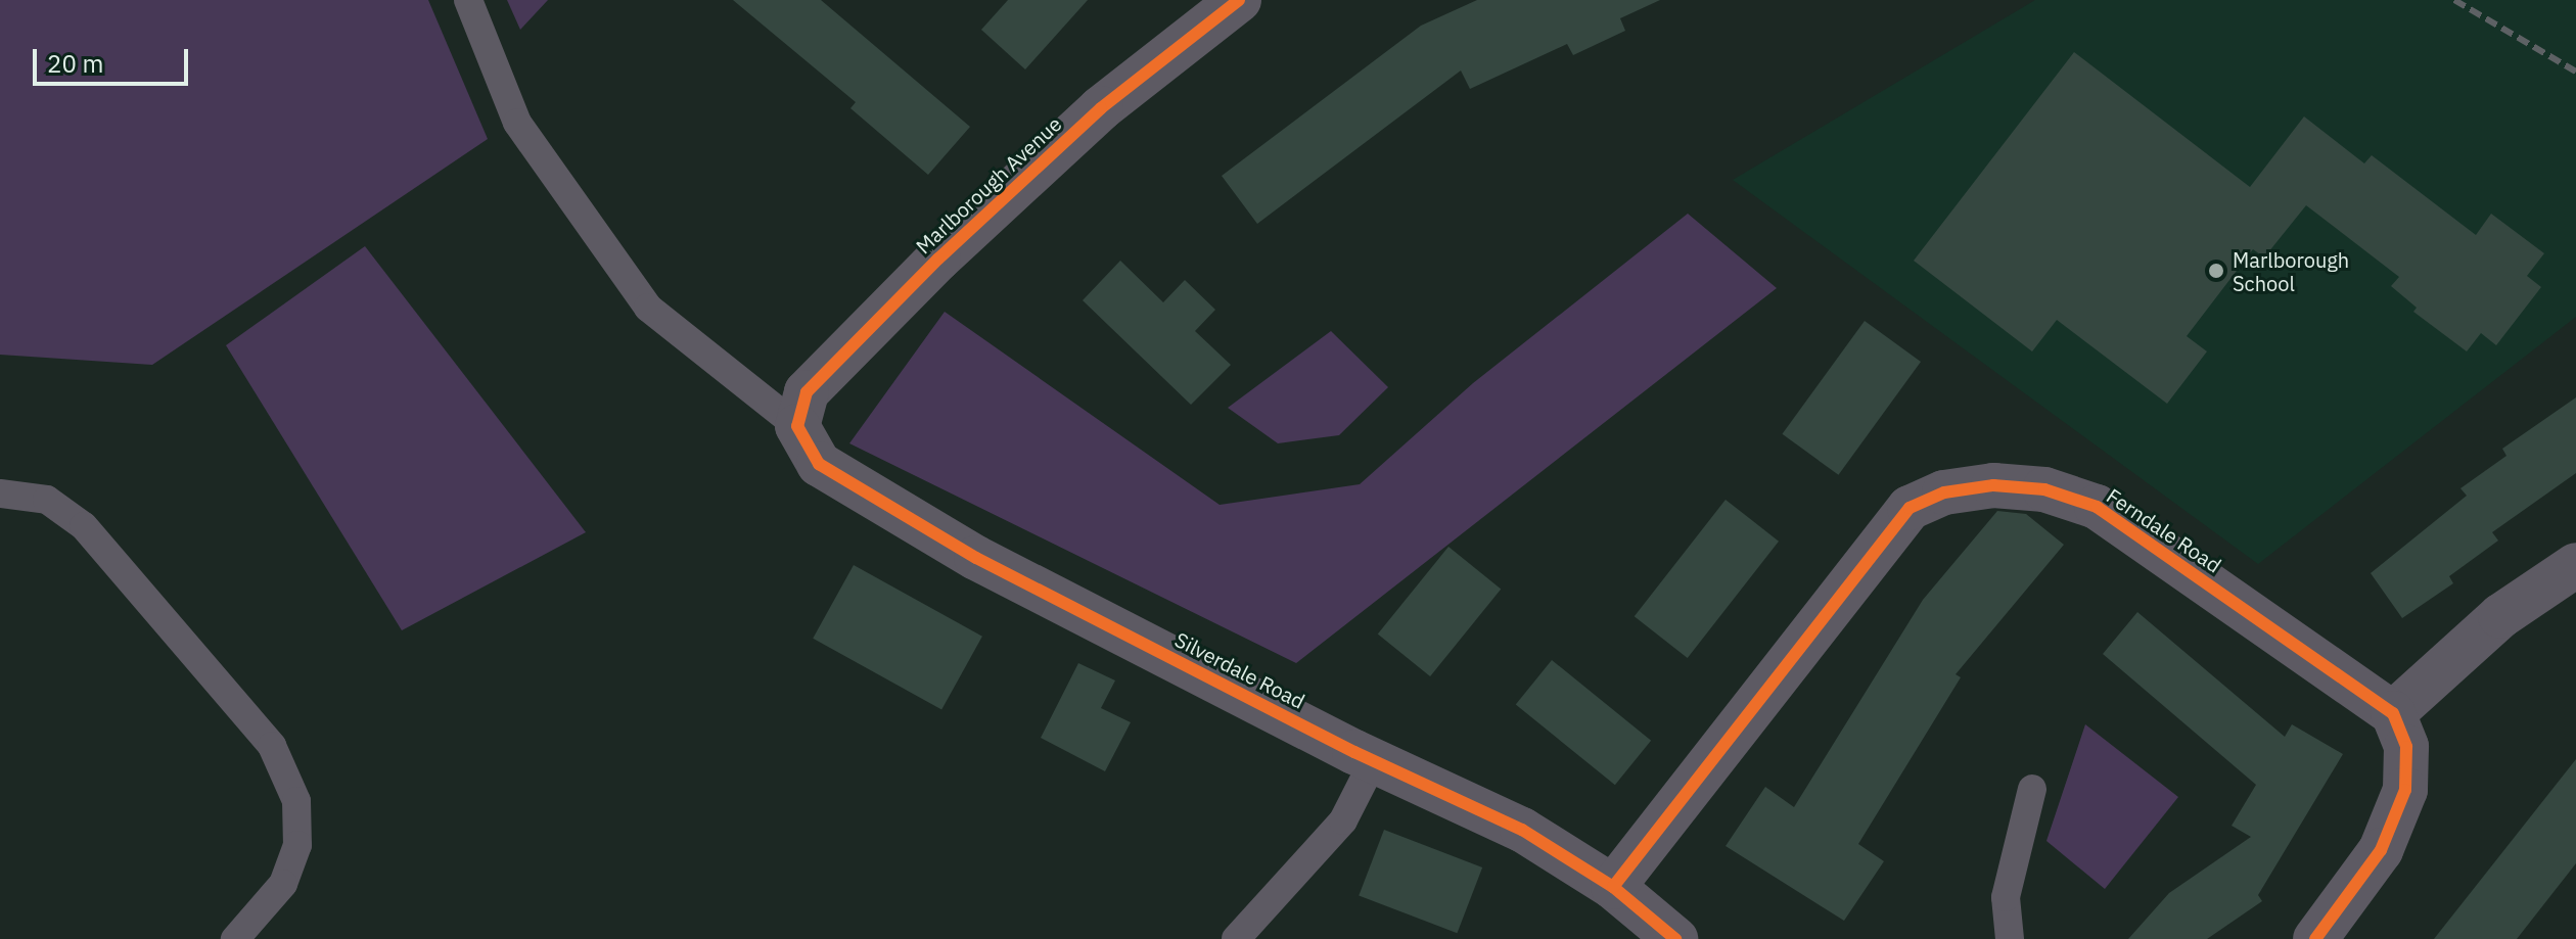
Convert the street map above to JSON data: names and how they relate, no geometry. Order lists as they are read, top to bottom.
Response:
{
  "streets": {
    "street": ["Marlborough Avenue", "Ferndale Road", "Silverdale Road"]
  },
  "crossings": [
    ["Marlborough Avenue", "Silverdale Road"],
    ["Ferndale Road", "Silverdale Road"]
  ],
  "places": ["Marlborough School"],
  "scale_bar": "20 m"
}
